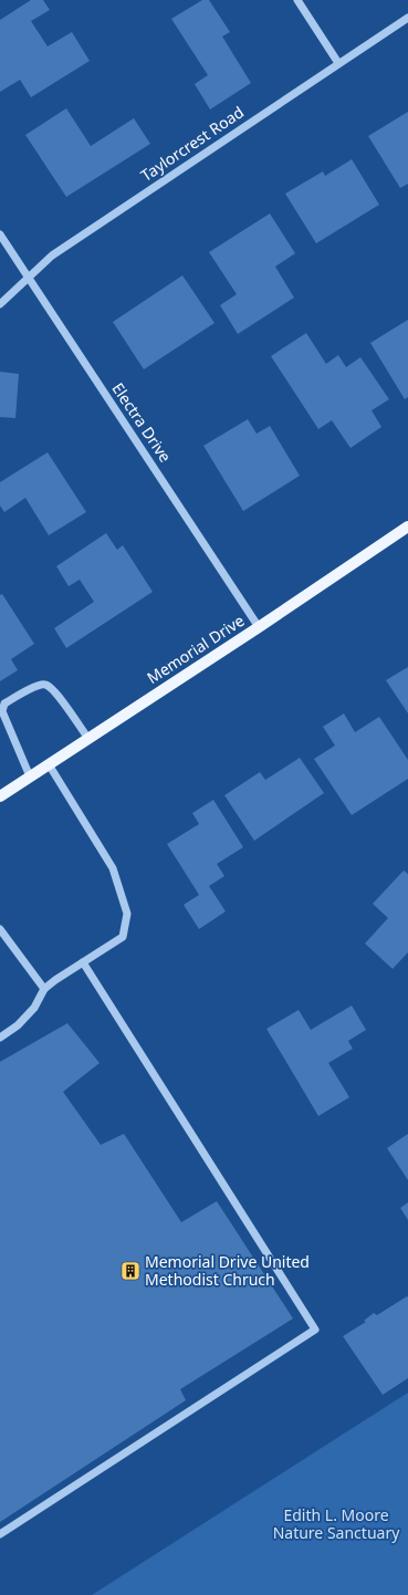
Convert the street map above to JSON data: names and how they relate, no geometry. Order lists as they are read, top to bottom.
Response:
{
  "streets": {
    "main road": ["Memorial Drive"],
    "street": ["Taylorcrest Road", "Electra Drive"]
  },
  "crossings": [
    ["Taylorcrest Road", "Electra Drive"],
    ["Electra Drive", "Memorial Drive"]
  ],
  "parks": ["Edith L. Moore Nature Sanctuary"],
  "places": {
    "building": ["Memorial Drive United Methodist Chruch"]
  }
}
